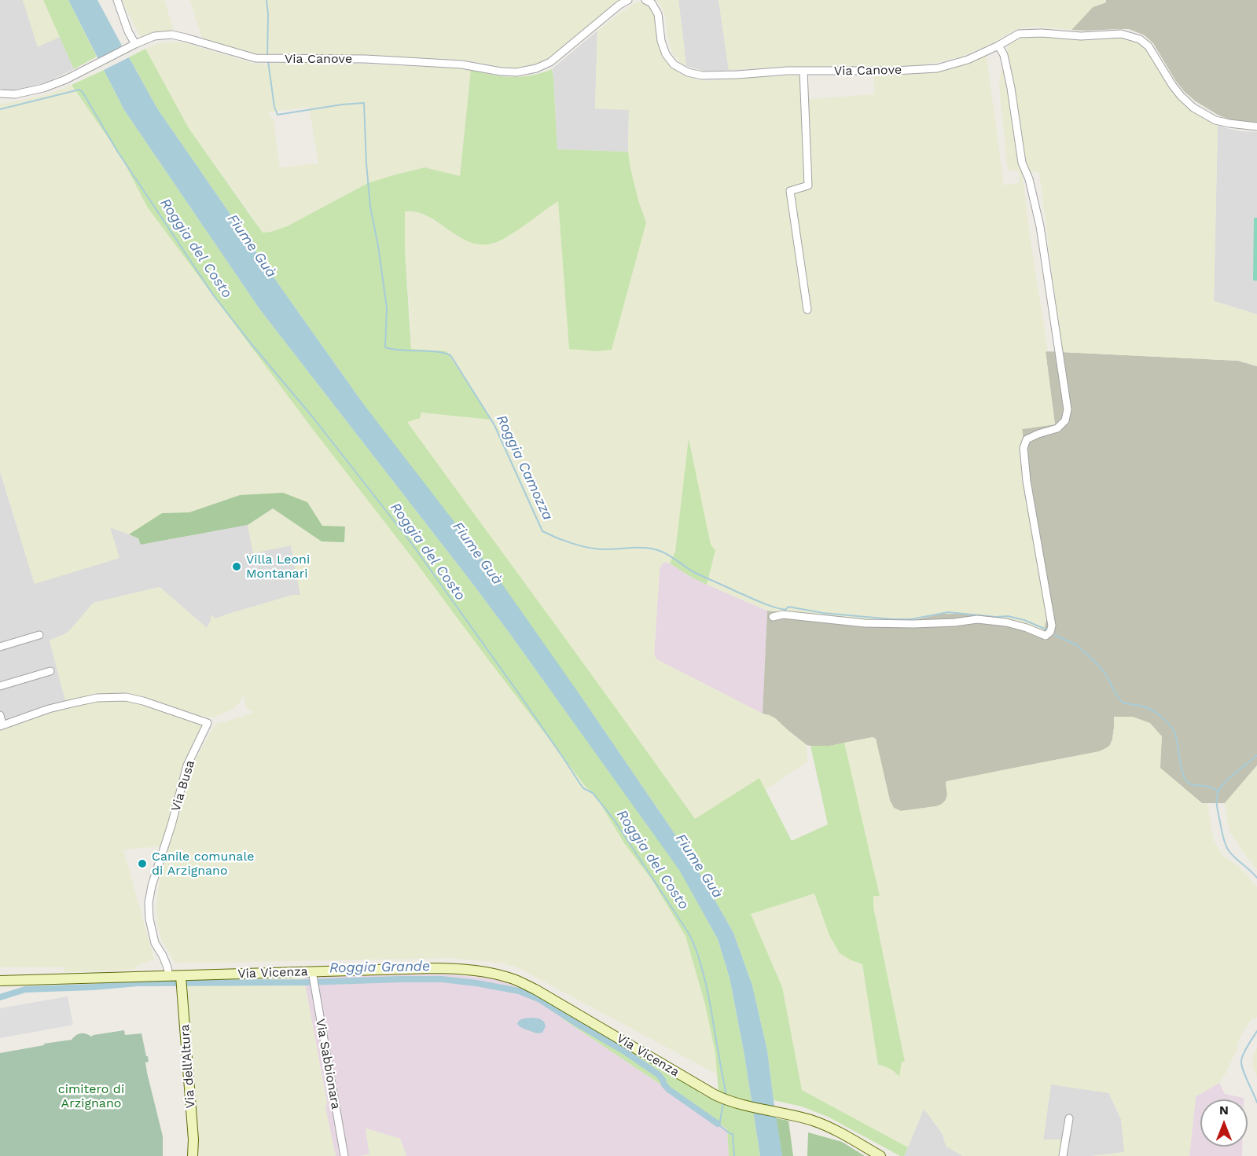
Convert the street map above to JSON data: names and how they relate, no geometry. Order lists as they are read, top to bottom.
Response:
{
  "streets": {
    "main road": ["Via Vicenza", "Via dell'Altura"],
    "street": ["Via Canove", "Via Busa", "Via Sabbionara"]
  },
  "crossings": [
    ["Via Busa", "Via Vicenza"],
    ["Via Vicenza", "Via Sabbionara"],
    ["Via Vicenza", "Via dell'Altura"]
  ],
  "water": [
    "Fiume Guà",
    "Roggia del Costo",
    "Roggia Camozza",
    "Roggia Grande"
  ],
  "parks": ["cimitero di Arzignano"],
  "places": ["Villa Leoni Montanari", "Canile comunale di Arzignano"],
  "north": "top"
}
